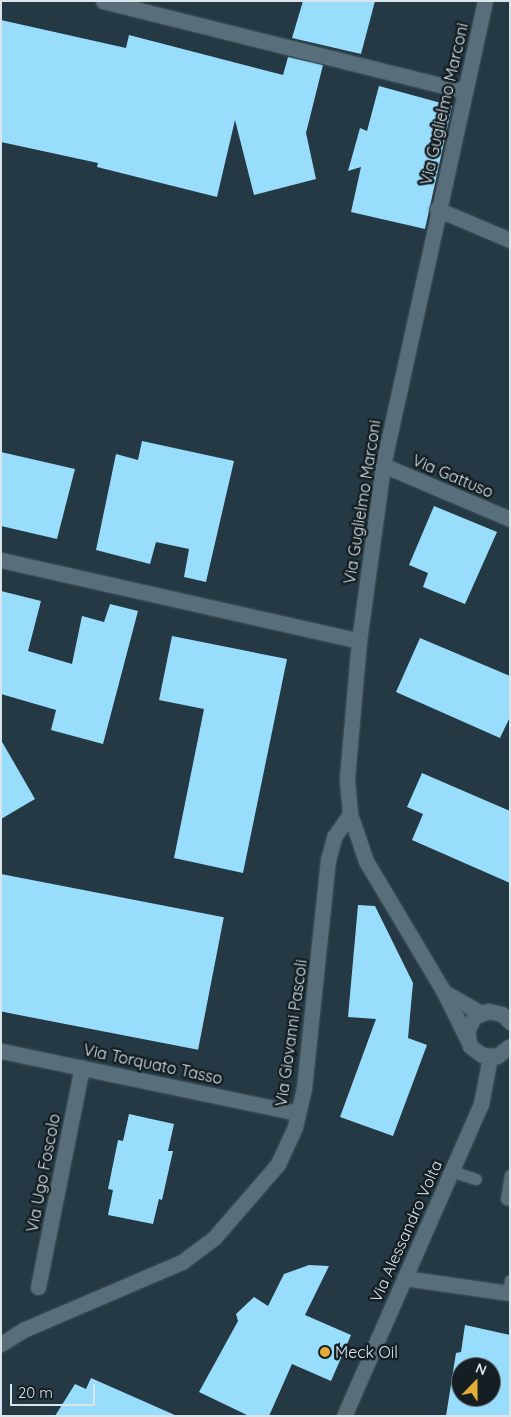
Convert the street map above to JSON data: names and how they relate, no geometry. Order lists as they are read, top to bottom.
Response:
{
  "streets": {
    "street": [
      "Via Guglielmo Marconi",
      "Via Gattuso",
      "Via Giovanni Pascoli",
      "Via Torquato Tasso",
      "Via Ugo Foscolo",
      "Via Alessandro Volta"
    ]
  },
  "crossings": [
    ["Via Guglielmo Marconi", "Via Gattuso"],
    ["Via Guglielmo Marconi", "Via Giovanni Pascoli"],
    ["Via Guglielmo Marconi", "Via Alessandro Volta"],
    ["Via Giovanni Pascoli", "Via Torquato Tasso"],
    ["Via Torquato Tasso", "Via Ugo Foscolo"]
  ],
  "places": ["Meck Oil"],
  "scale_bar": "20 m",
  "north": "top"
}
